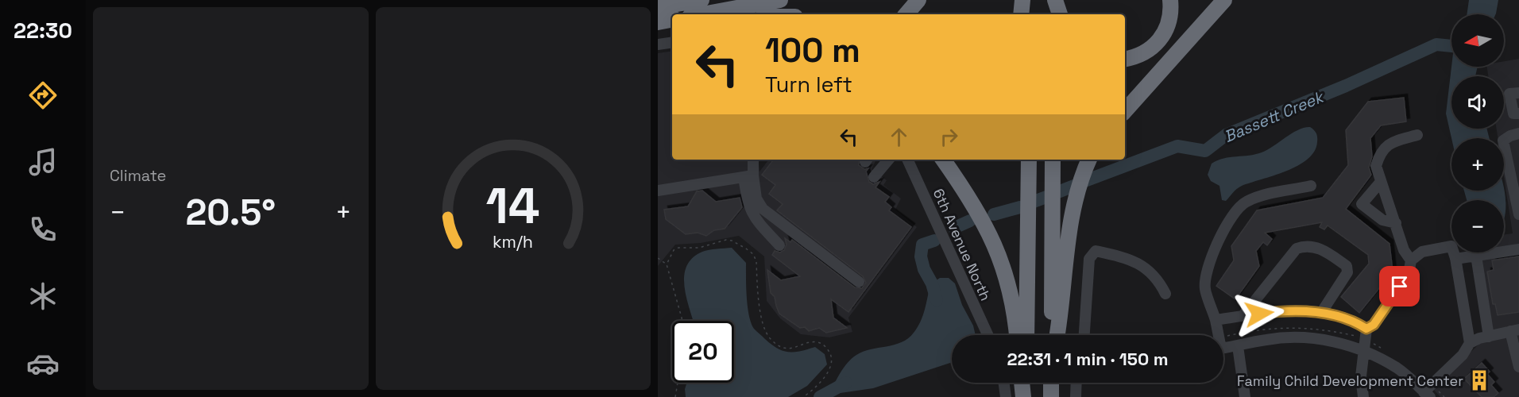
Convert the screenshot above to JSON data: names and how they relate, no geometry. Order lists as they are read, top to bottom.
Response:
{
  "streets": {
    "street": ["6th Avenue North"]
  },
  "water": ["Bassett Creek"],
  "places": {
    "building": ["Family Child Development Center"]
  },
  "north": "left",
  "page": {
    "tabs": "22:30",
    "tile": "Climate",
    "map_buttons": ["+", "−"],
    "turn": ["100 m", "Turn left"],
    "heat": ["−", "20.5°", "+"],
    "limit": "20",
    "trip": "22:31 · 1 min · 150 m",
    "gauge": ["14", "km/h"]
  }
}
